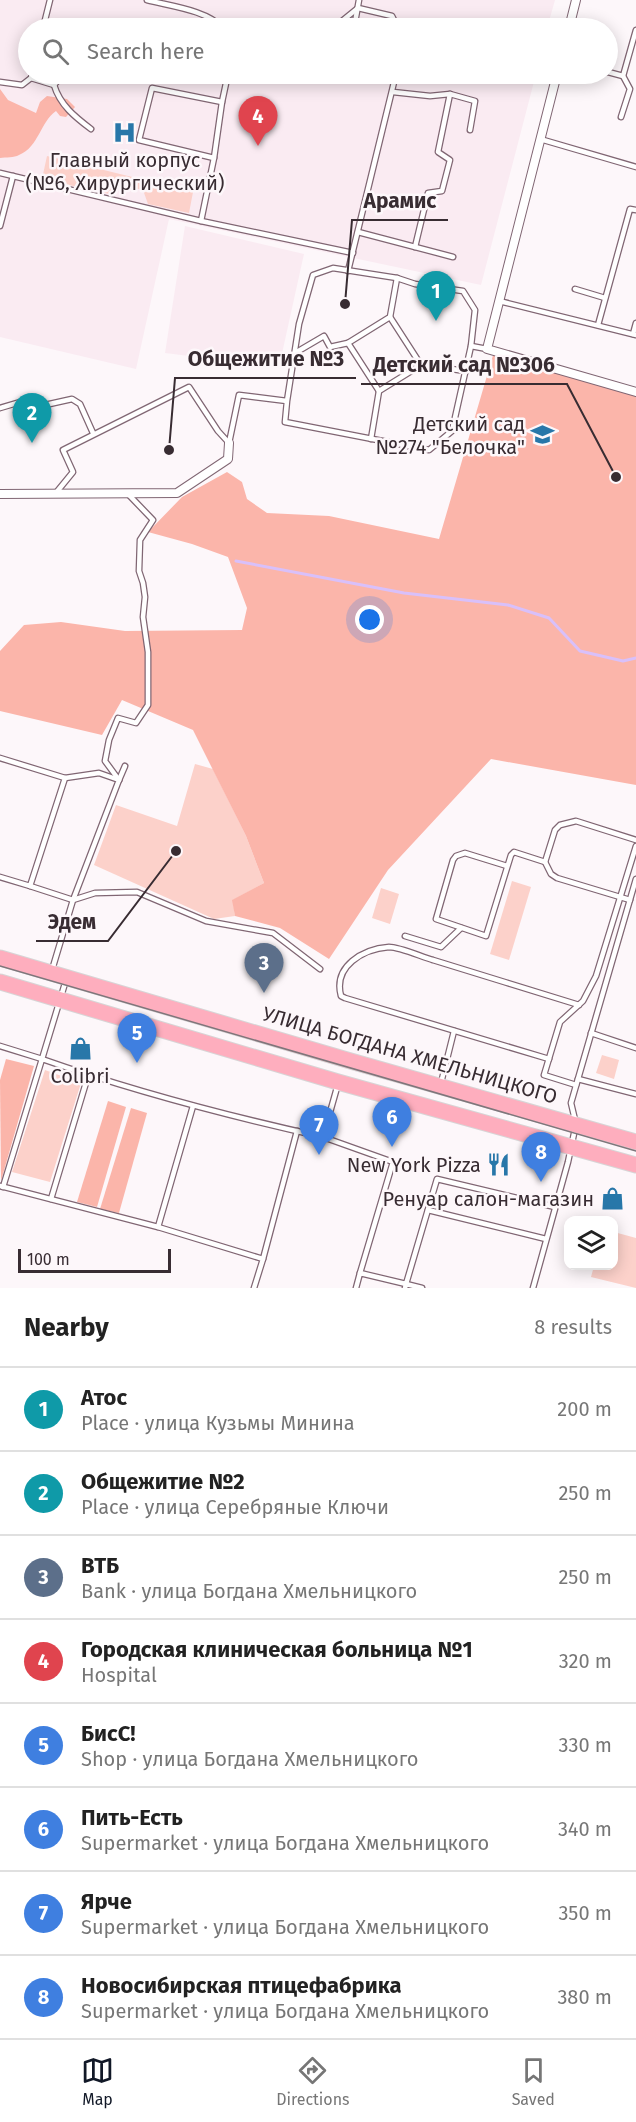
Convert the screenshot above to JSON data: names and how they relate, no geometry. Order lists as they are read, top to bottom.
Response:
{
  "streets": {
    "highway": ["УЛИЦА БОГДАНА ХМЕЛЬНИЦКОГО"]
  },
  "places": {
    "hospital": ["Главный корпус (№6, Хирургический)"],
    "other": [
      "Арамис",
      "Общежитие №3",
      "Детский сад №306",
      "Эдем"
    ],
    "school or university": ["Детский сад №274 \"Белочка\""],
    "shop": ["Colibri", "Ренуар салон-магазин"],
    "restaurant": ["New York Pizza"]
  },
  "scale_bar": "100 m",
  "page": {
    "search": "Search here",
    "pins": [
      "4",
      "1",
      "2",
      "3",
      "5",
      "6",
      "7",
      "8"
    ],
    "scale": "100 m",
    "heading": ["Nearby", "8 results"],
    "list": [
      {
        "mark": "1",
        "name": "Атос",
        "note": "Place · улица Кузьмы Минина",
        "value": "200 m"
      },
      {
        "mark": "2",
        "name": "Общежитие №2",
        "note": "Place · улица Серебряные Ключи",
        "value": "250 m"
      },
      {
        "mark": "3",
        "name": "ВТБ",
        "note": "Bank · улица Богдана Хмельницкого",
        "value": "250 m"
      },
      {
        "mark": "4",
        "name": "Городская клиническая больница №1",
        "note": "Hospital",
        "value": "320 m"
      },
      {
        "mark": "5",
        "name": "БисС!",
        "note": "Shop · улица Богдана Хмельницкого",
        "value": "330 m"
      },
      {
        "mark": "6",
        "name": "Пить-Есть",
        "note": "Supermarket · улица Богдана Хмельницкого",
        "value": "340 m"
      },
      {
        "mark": "7",
        "name": "Ярче",
        "note": "Supermarket · улица Богдана Хмельницкого",
        "value": "350 m"
      },
      {
        "mark": "8",
        "name": "Новосибирская птицефабрика",
        "note": "Supermarket · улица Богдана Хмельницкого",
        "value": "380 m"
      }
    ],
    "nav": ["Map", "Directions", "Saved"]
  }
}
